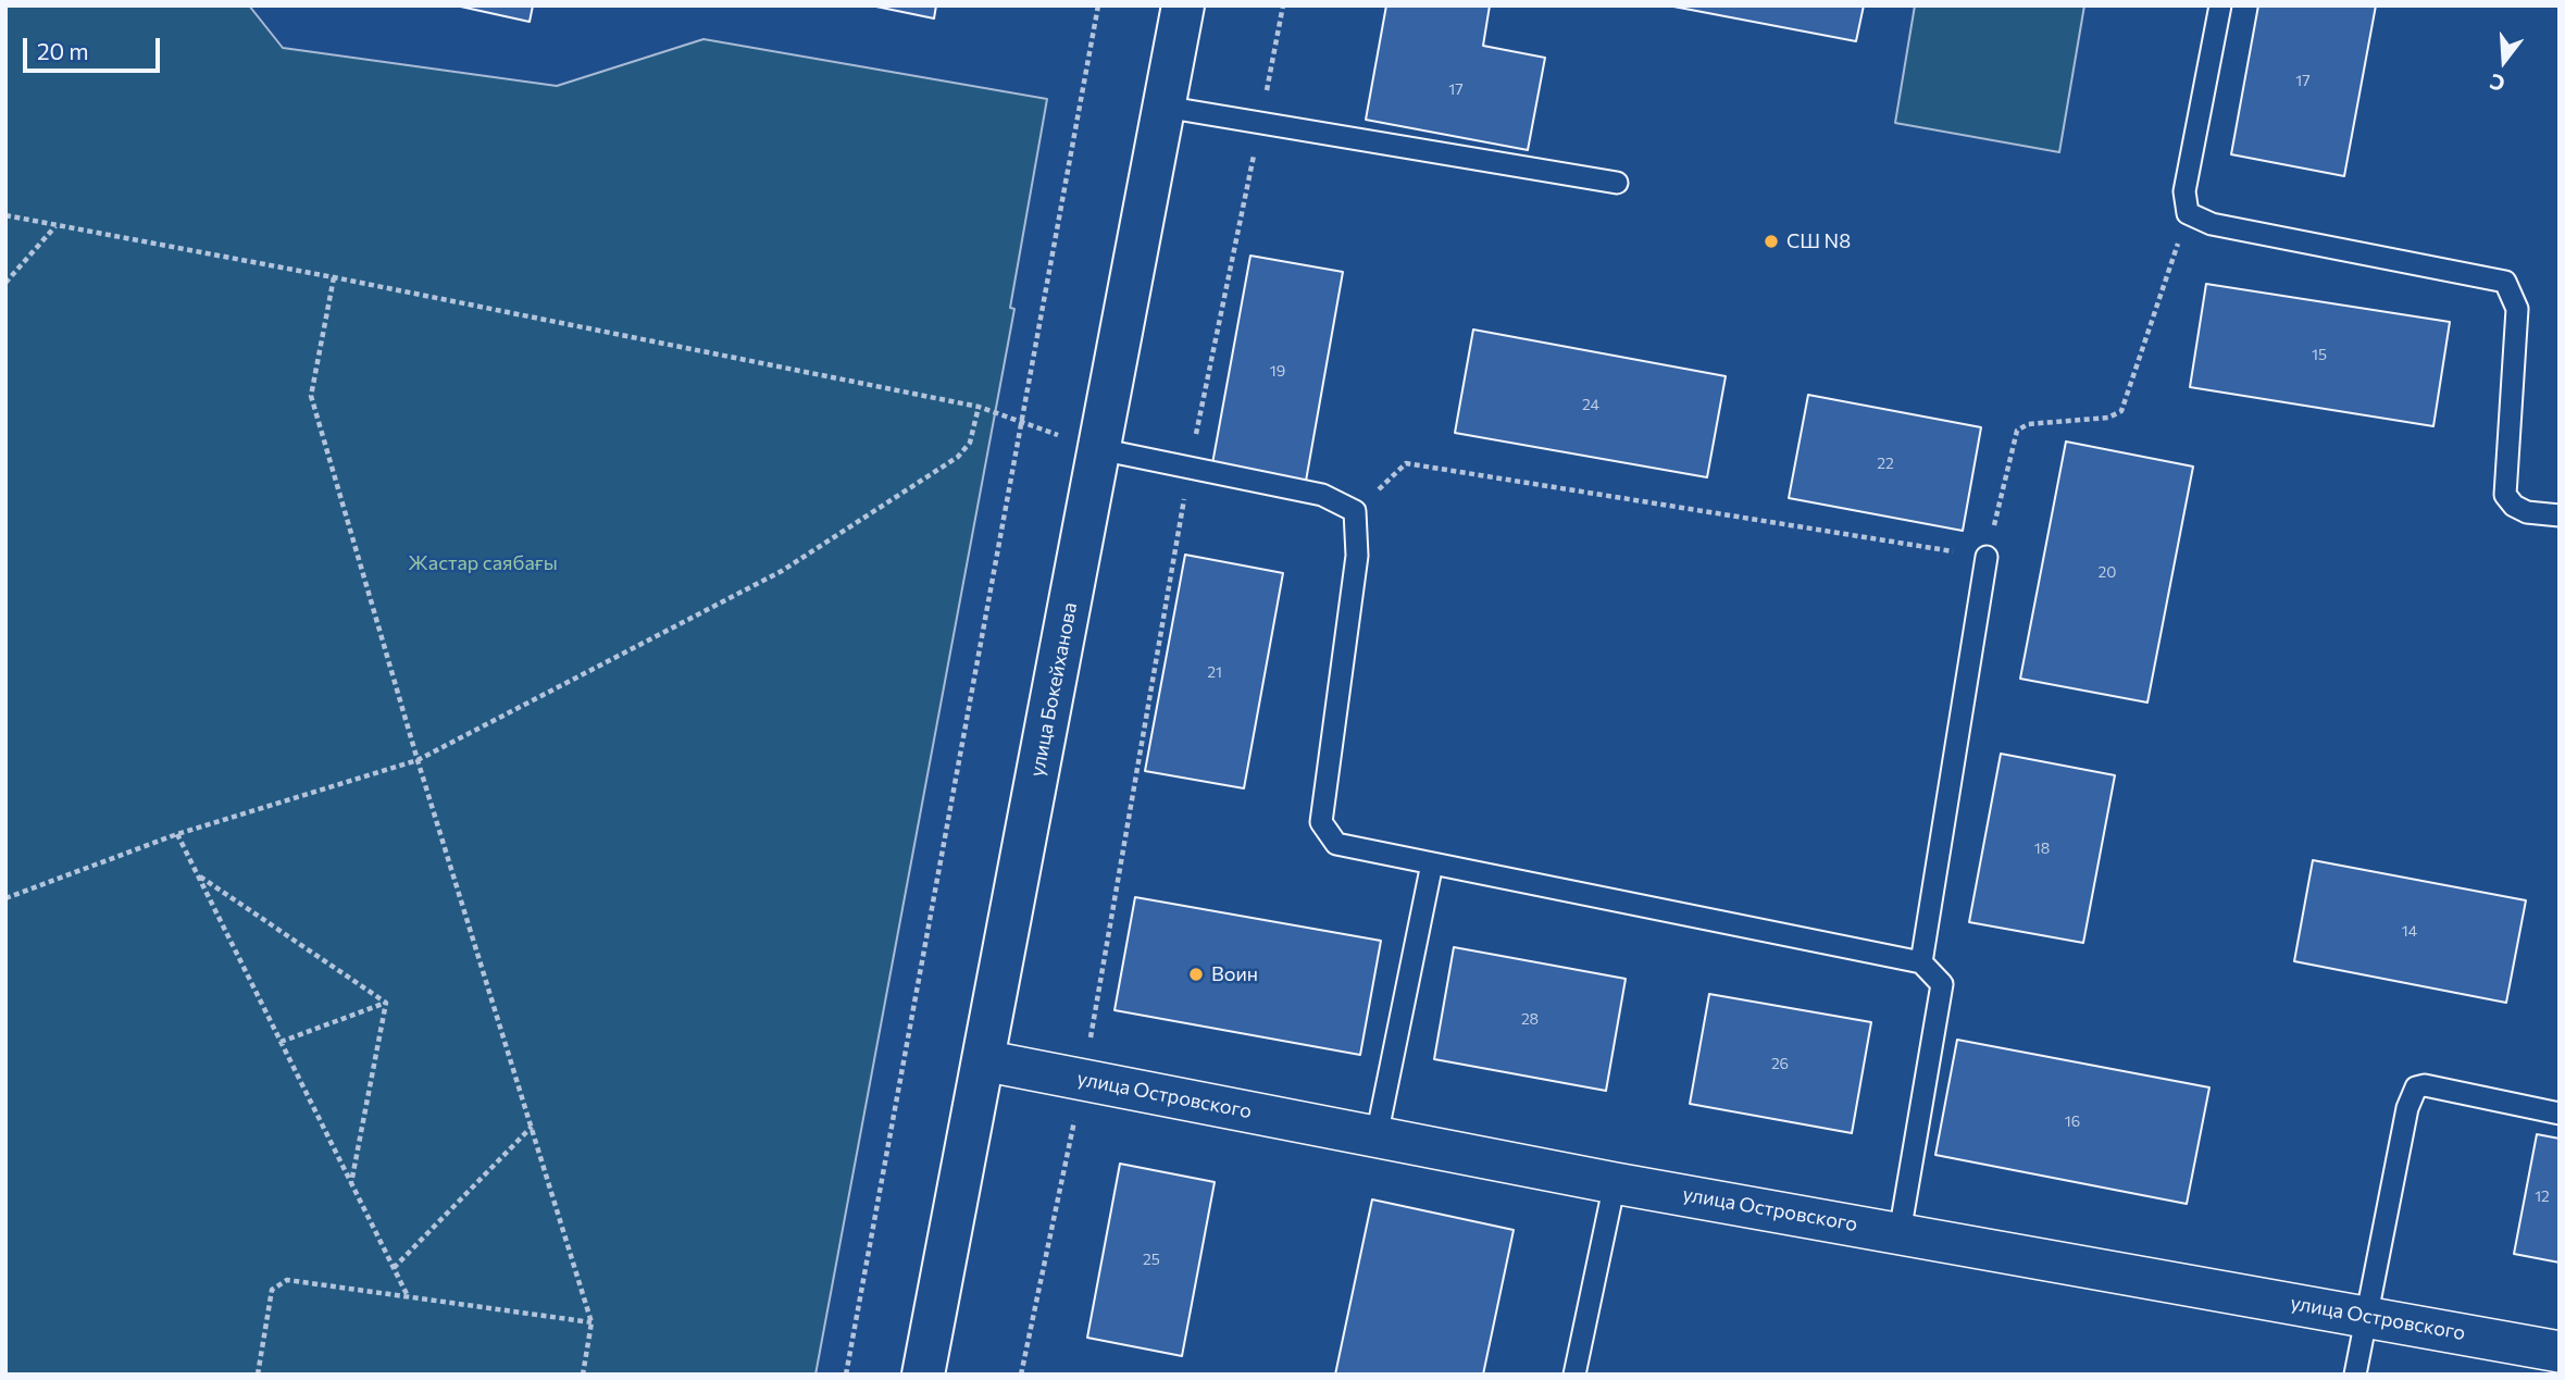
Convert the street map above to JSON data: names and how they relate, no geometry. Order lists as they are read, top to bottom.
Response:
{
  "streets": {
    "street": ["улица Бокейханова", "улица Островского"]
  },
  "crossings": [
    ["улица Бокейханова", "улица Островского"]
  ],
  "parks": ["Жастар саябағы"],
  "places": ["СШ N8", "Воин"],
  "house_numbers": [
    "17",
    "17",
    "15",
    "19",
    "24",
    "22",
    "20",
    "21",
    "18",
    "14",
    "28",
    "26",
    "16",
    "12",
    "25"
  ],
  "scale_bar": "20 m",
  "north": "bottom"
}
